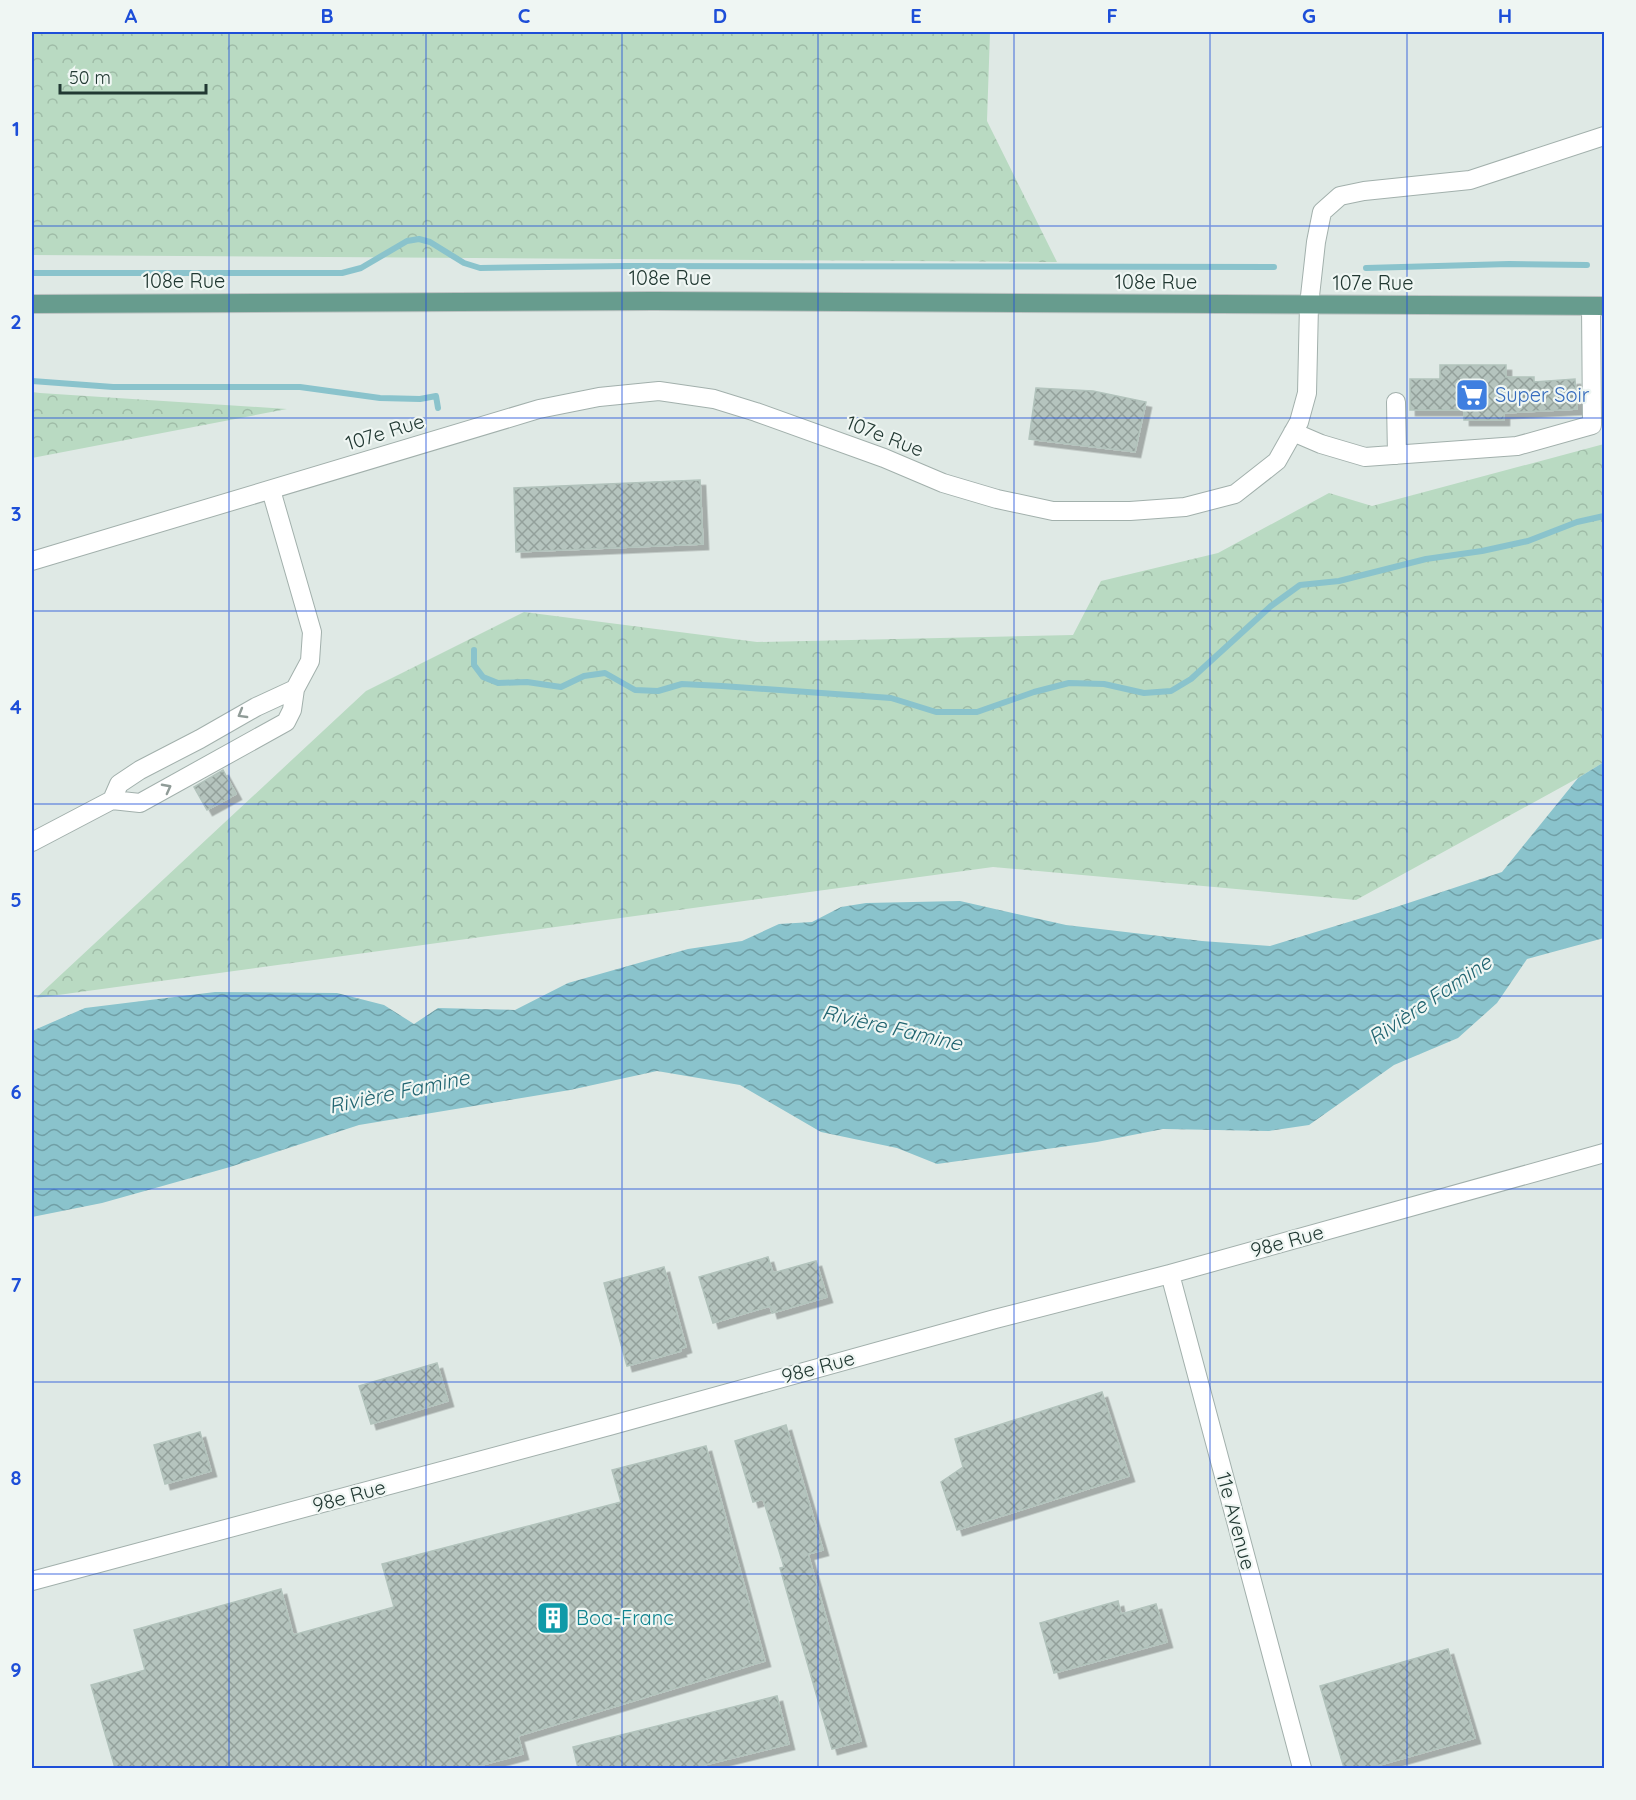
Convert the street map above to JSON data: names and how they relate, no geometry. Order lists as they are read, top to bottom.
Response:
{
  "streets": {
    "main road": ["108e Rue", "107e Rue"],
    "street": ["98e Rue", "11e Avenue"]
  },
  "crossings": [
    ["108e Rue", "107e Rue"],
    ["98e Rue", "11e Avenue"]
  ],
  "water": ["Rivière Famine"],
  "places": {
    "supermarket": ["Super Soir"],
    "building": ["Boa-Franc"]
  },
  "scale_bar": "50 m",
  "grid": {
    "columns": [
      "A",
      "B",
      "C",
      "D",
      "E",
      "F",
      "G",
      "H"
    ],
    "rows": [
      "1",
      "2",
      "3",
      "4",
      "5",
      "6",
      "7",
      "8",
      "9"
    ]
  }
}
